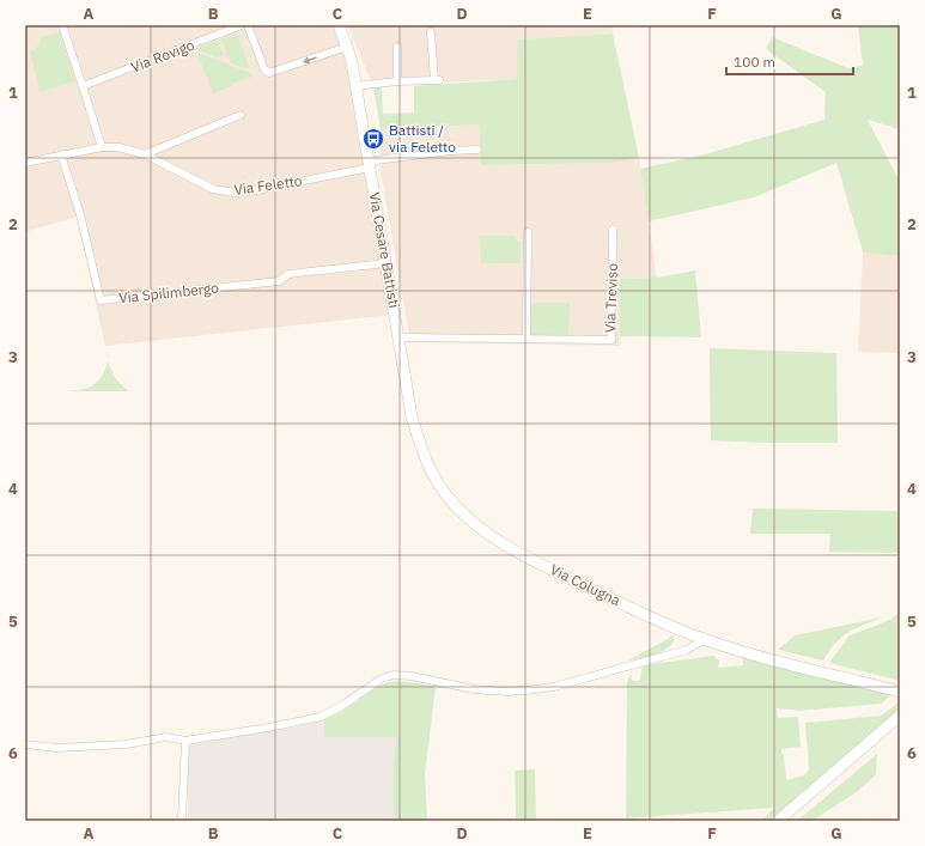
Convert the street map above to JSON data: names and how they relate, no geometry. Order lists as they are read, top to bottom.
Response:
{
  "streets": {
    "street": [
      "Via Rovigo",
      "Via Feletto",
      "Via Cesare Battisti",
      "Via Spilimbergo",
      "Via Treviso",
      "Via Colugna"
    ]
  },
  "crossings": [
    ["Via Feletto", "Via Cesare Battisti"],
    ["Via Feletto", "Via Spilimbergo"],
    ["Via Cesare Battisti", "Via Spilimbergo"],
    ["Via Cesare Battisti", "Via Treviso"],
    ["Via Cesare Battisti", "Via Colugna"],
    ["Via Treviso", "Via Colugna"]
  ],
  "places": {
    "bus stop": ["Battisti / via Feletto"]
  },
  "scale_bar": "100 m",
  "grid": {
    "columns": [
      "A",
      "B",
      "C",
      "D",
      "E",
      "F",
      "G"
    ],
    "rows": [
      "1",
      "2",
      "3",
      "4",
      "5",
      "6"
    ]
  }
}
